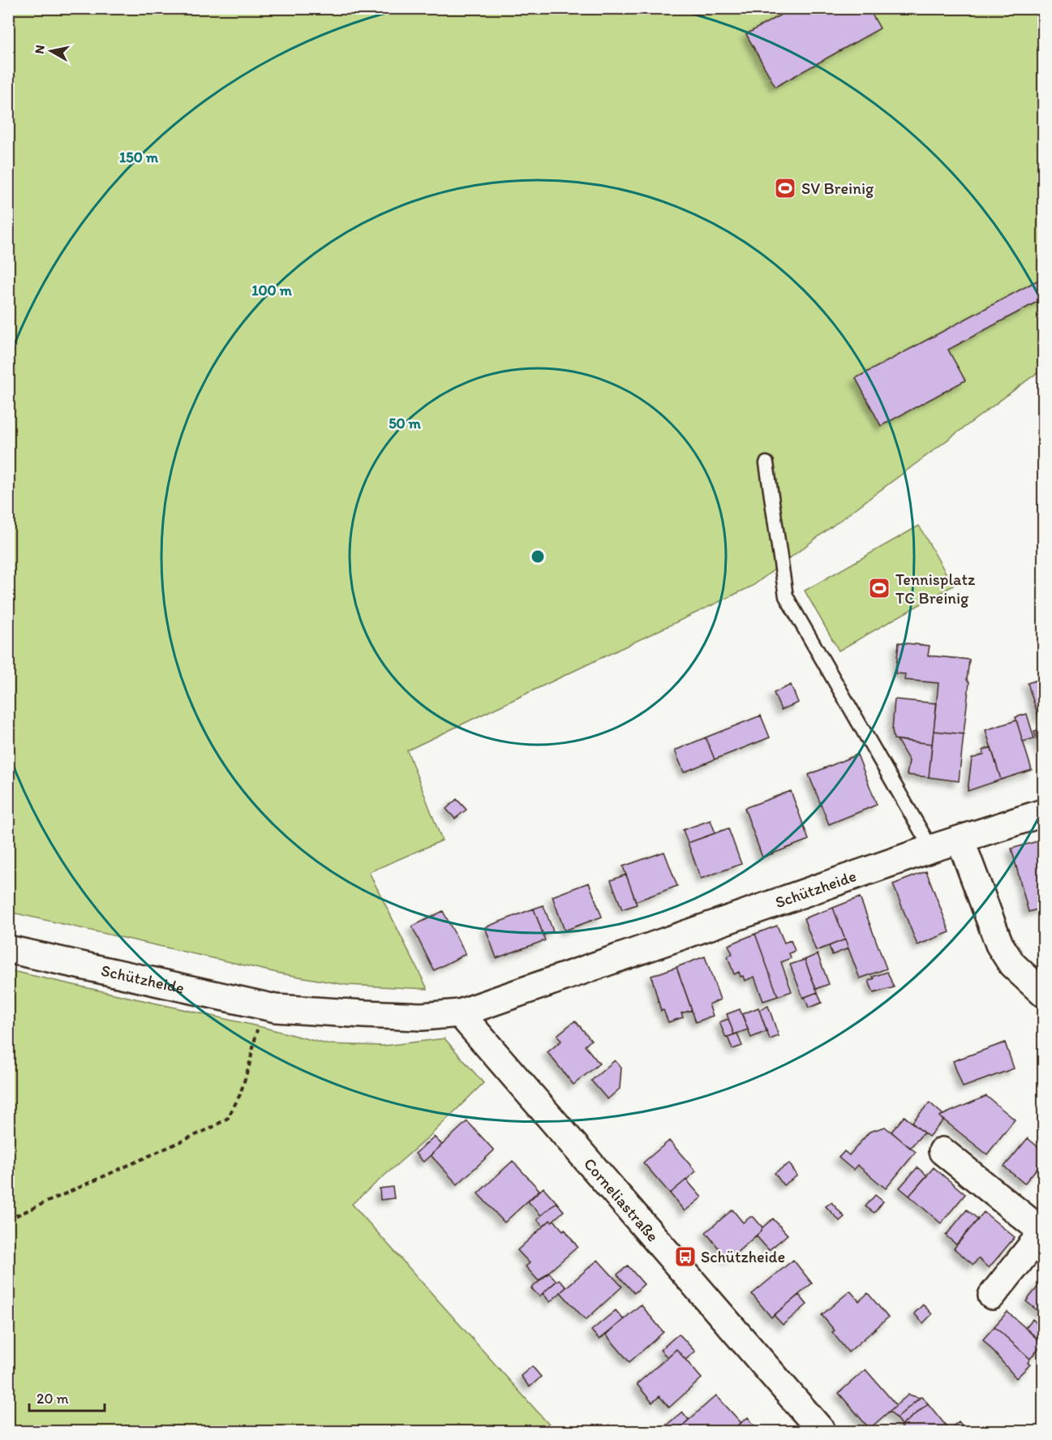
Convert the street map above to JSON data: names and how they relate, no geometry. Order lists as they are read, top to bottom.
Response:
{
  "streets": {
    "street": ["Schützheide", "Corneliastraße"]
  },
  "crossings": [
    ["Schützheide", "Corneliastraße"]
  ],
  "places": {
    "sports": ["SV Breinig", "Tennisplatz TC Breinig"],
    "bus stop": ["Schützheide"]
  },
  "scale_bar": "20 m",
  "north": "left",
  "rings": ["150 m", "100 m", "50 m"]
}
